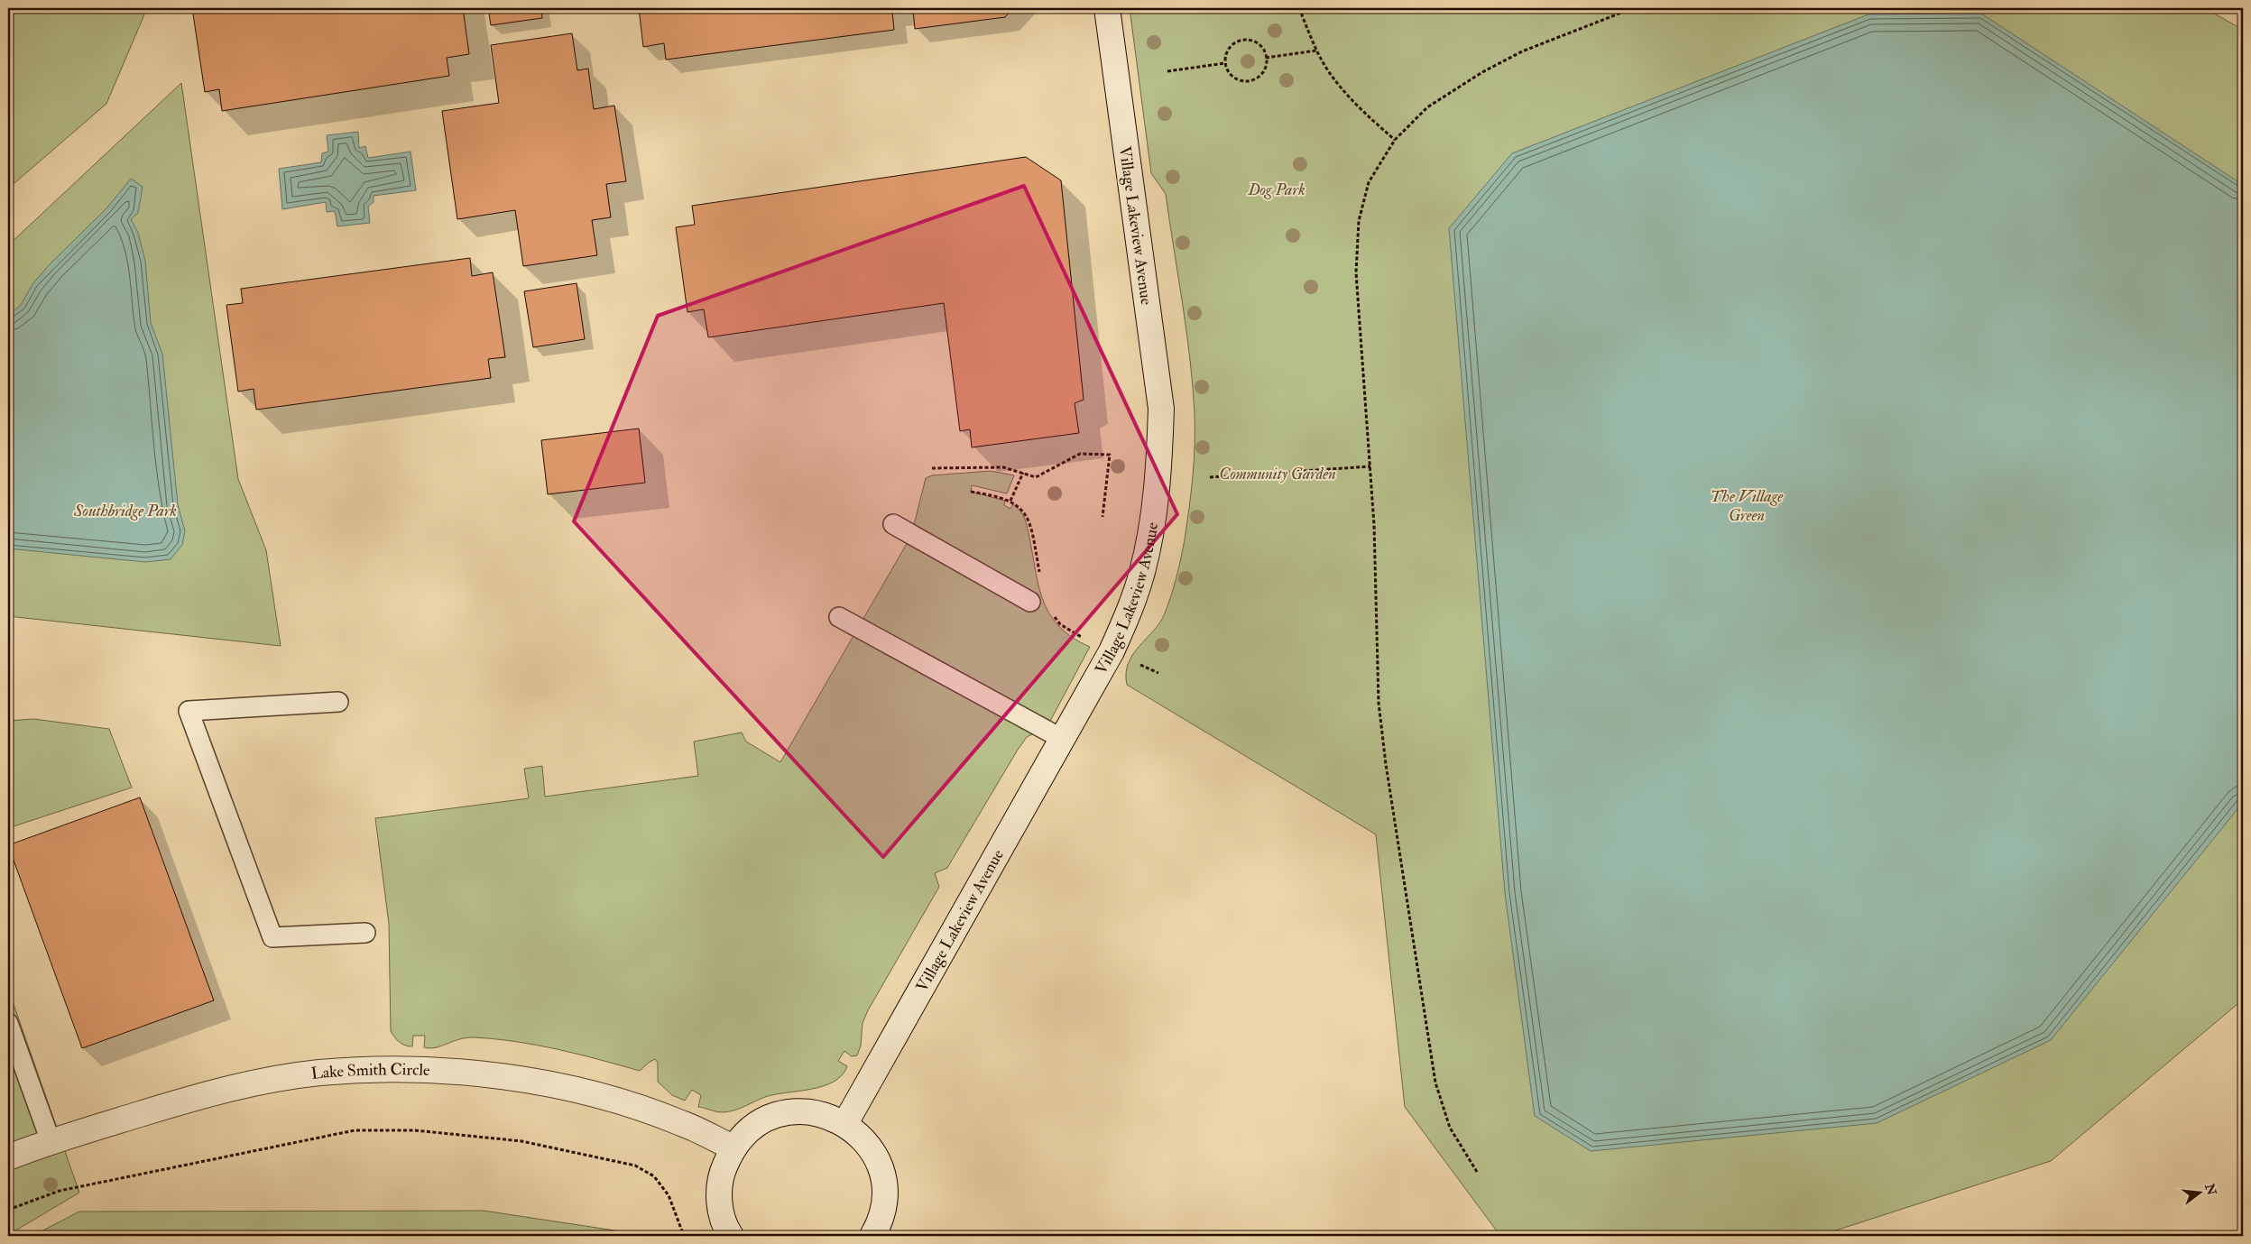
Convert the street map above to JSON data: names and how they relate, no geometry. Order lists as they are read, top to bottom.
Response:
{
  "streets": {
    "street": ["Village Lakeview Avenue", "Lake Smith Circle"]
  },
  "parks": [
    "Dog Park",
    "Community Garden",
    "The Village Green",
    "Southbridge Park"
  ],
  "north": "right"
}
